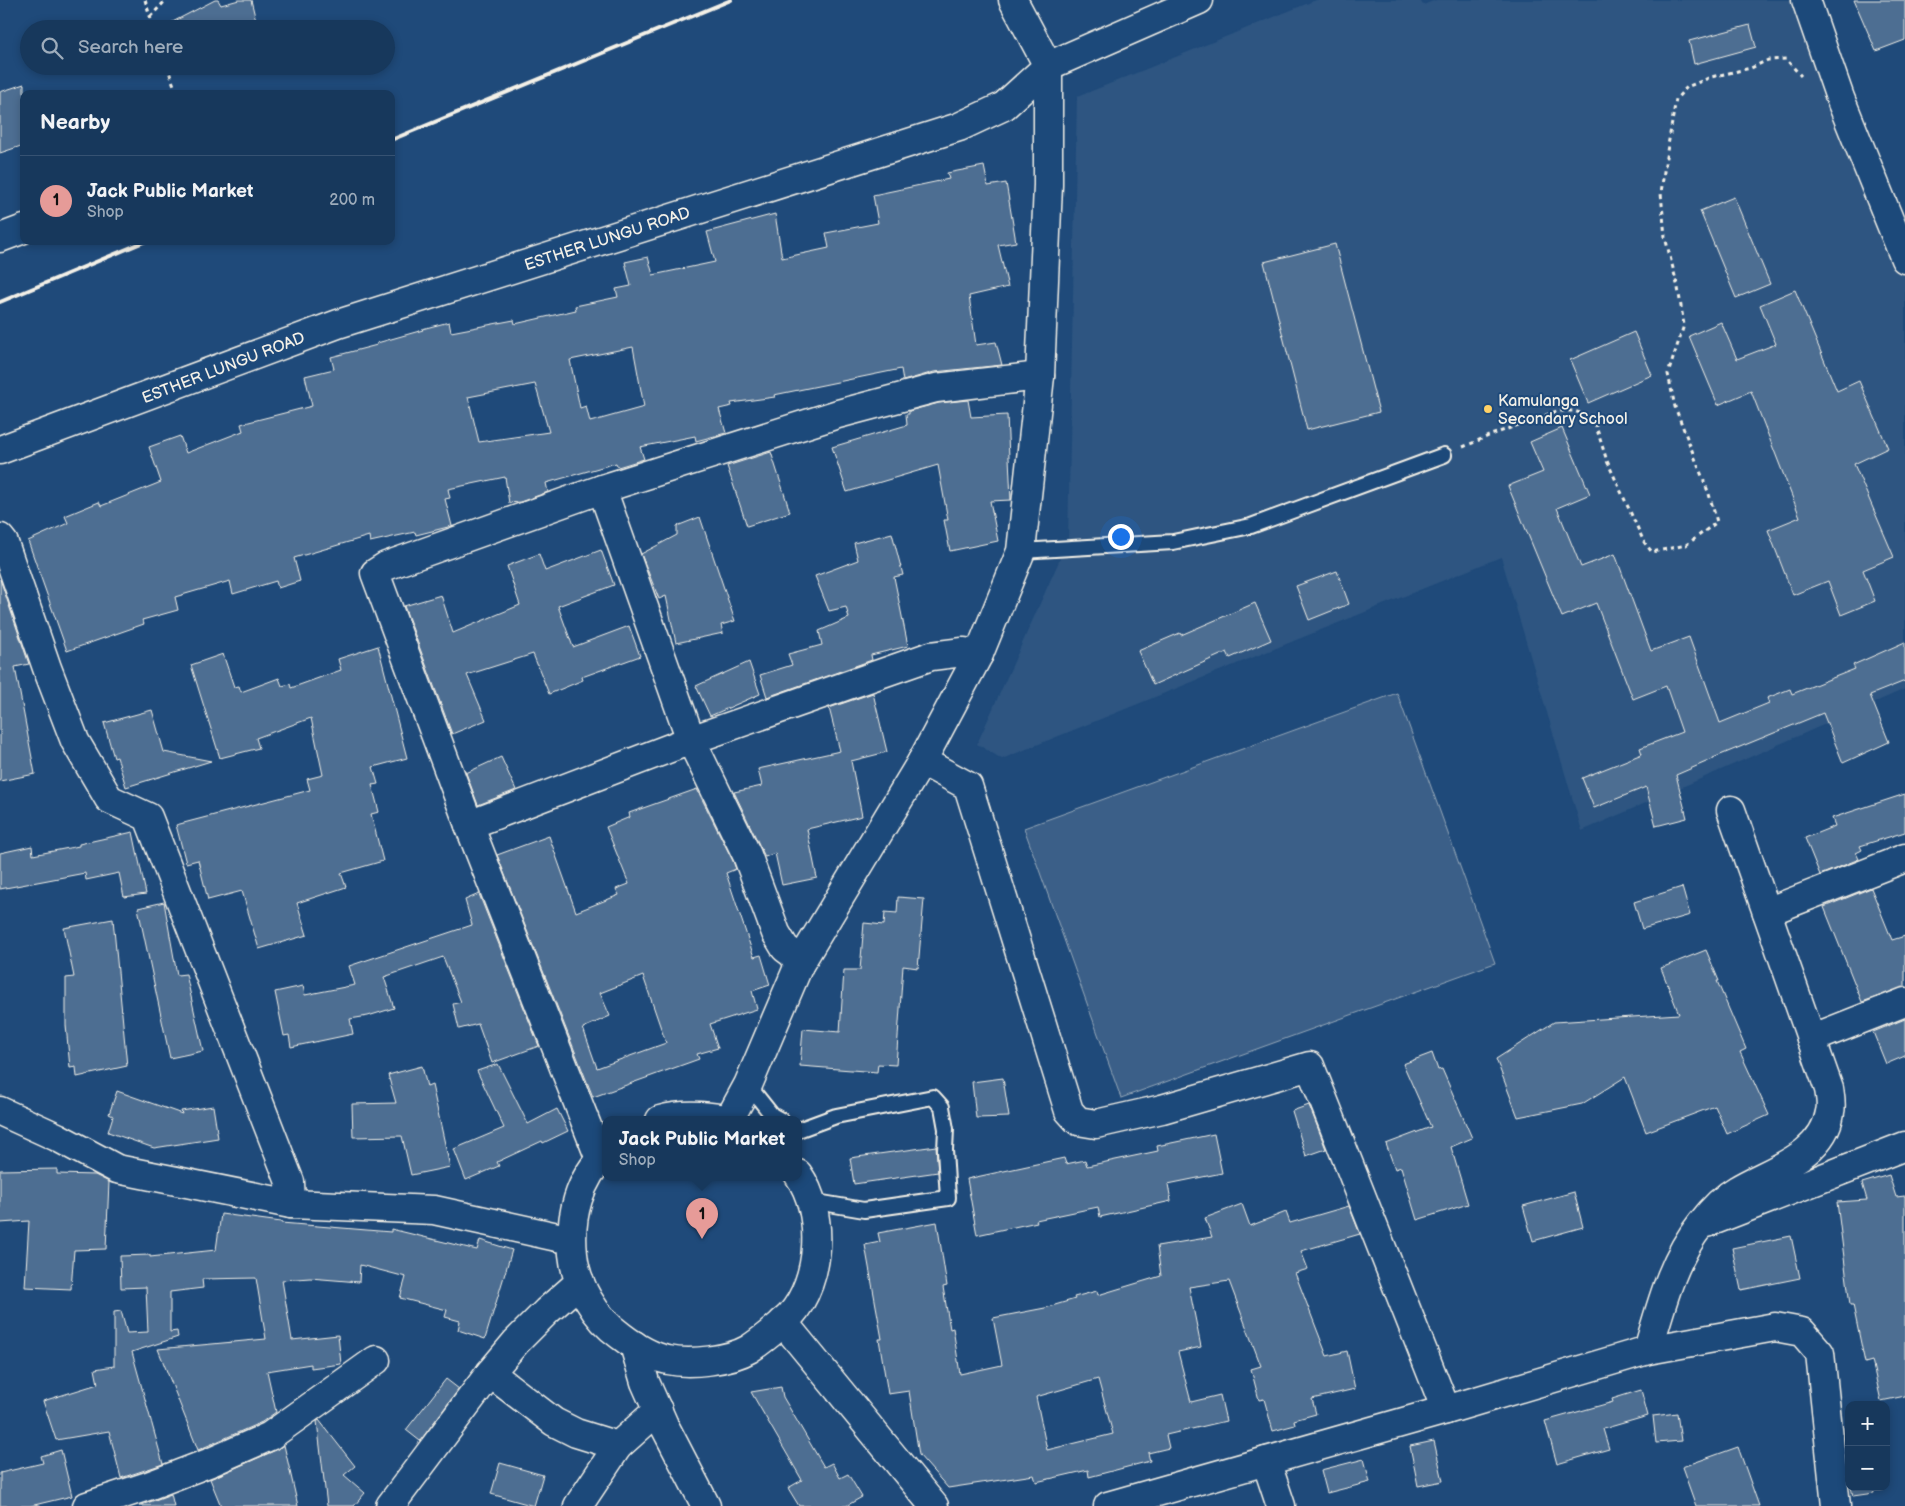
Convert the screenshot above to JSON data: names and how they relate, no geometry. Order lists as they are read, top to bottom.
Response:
{
  "streets": {
    "street": ["ESTHER LUNGU ROAD"]
  },
  "places": ["Kamulanga Secondary School"],
  "page": {
    "search": "Search here",
    "heading": "Nearby",
    "list": [
      {
        "mark": "1",
        "name": "Jack Public Market",
        "note": "Shop",
        "value": "200 m"
      }
    ],
    "popup": ["Jack Public Market", "Shop"],
    "pins": "1",
    "map_buttons": ["+", "−"]
  }
}
